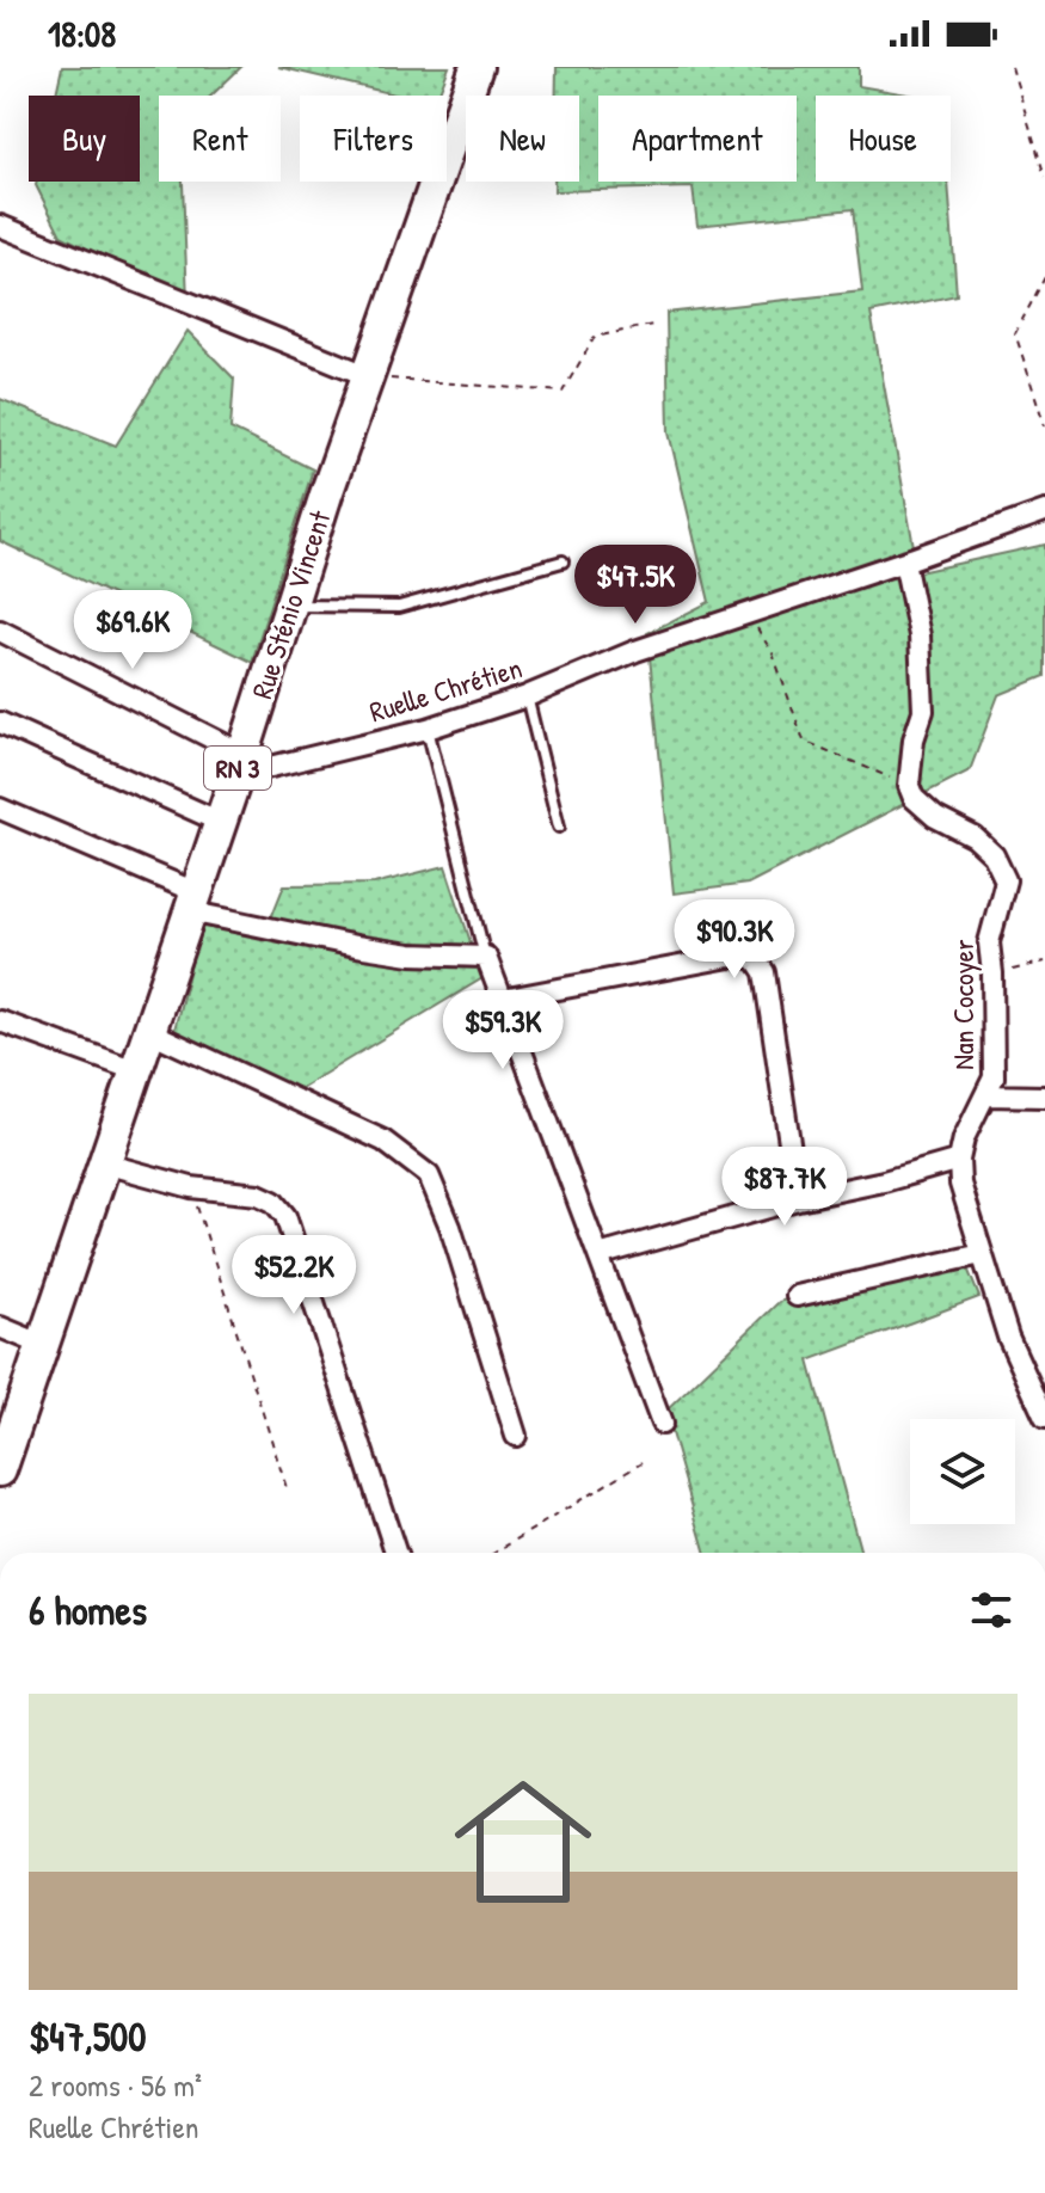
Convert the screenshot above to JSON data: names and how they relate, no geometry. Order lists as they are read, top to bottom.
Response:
{
  "streets": {
    "main road": ["Rue Sténio Vincent", "RN 3"],
    "street": ["Ruelle Chrétien", "Nan Cocoyer"]
  },
  "crossings": [
    ["Rue Sténio Vincent", "Ruelle Chrétien"]
  ],
  "page": {
    "status": "18:08",
    "chip": [
      "Buy",
      "Rent",
      "Filters",
      "New",
      "Apartment",
      "House"
    ],
    "price": [
      "$47.5K",
      "$69.6K",
      "$90.3K",
      "$59.3K",
      "$87.7K",
      "$52.2K"
    ],
    "heading": "6 homes",
    "list": [
      {
        "name": "$47,500",
        "note": "2 rooms · 56 m² · Ruelle Chrétien"
      }
    ]
  }
}
